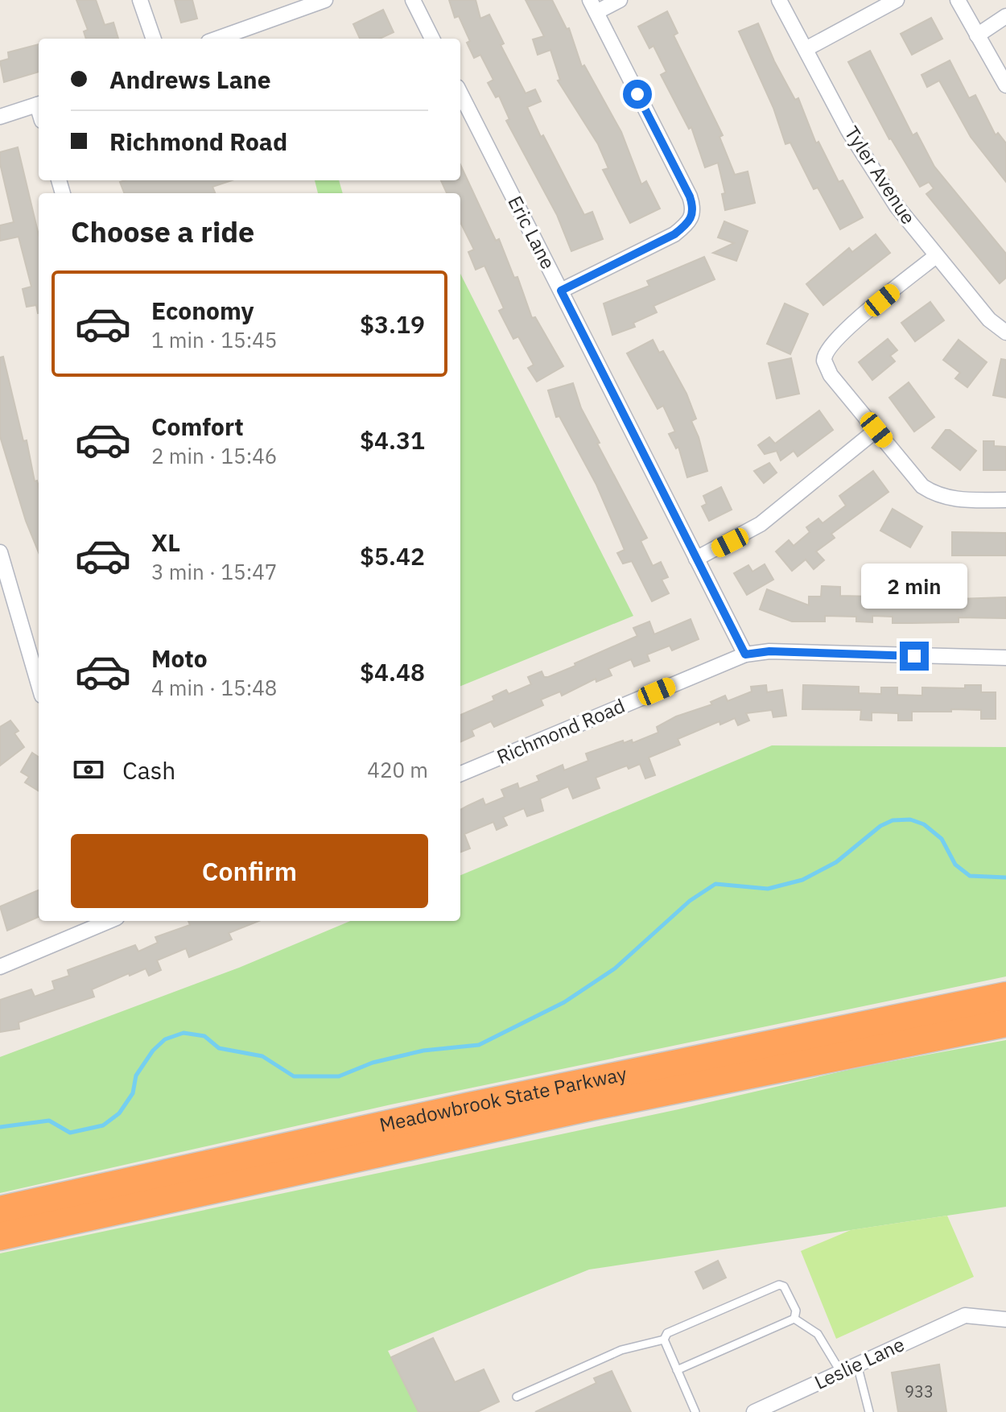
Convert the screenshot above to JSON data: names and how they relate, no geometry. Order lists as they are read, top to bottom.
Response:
{
  "streets": {
    "highway": ["Meadowbrook State Parkway"],
    "street": [
      "Tyler Avenue",
      "Eric Lane",
      "Richmond Road",
      "Leslie Lane"
    ]
  },
  "crossings": [
    ["Eric Lane", "Richmond Road"]
  ],
  "house_numbers": ["933"],
  "page": {
    "banner": ["Andrews Lane", "Richmond Road"],
    "heading": "Choose a ride",
    "list": [
      {
        "name": "Economy",
        "note": "1 min · 15:45",
        "value": "$3.19"
      },
      {
        "name": "Comfort",
        "note": "2 min · 15:46",
        "value": "$4.31"
      },
      {
        "name": "XL",
        "note": "3 min · 15:47",
        "value": "$5.42"
      },
      {
        "name": "Moto",
        "note": "4 min · 15:48",
        "value": "$4.48"
      }
    ],
    "bubble": "2 min",
    "pay": ["Cash", "420 m"],
    "buttons": "Confirm"
  }
}
